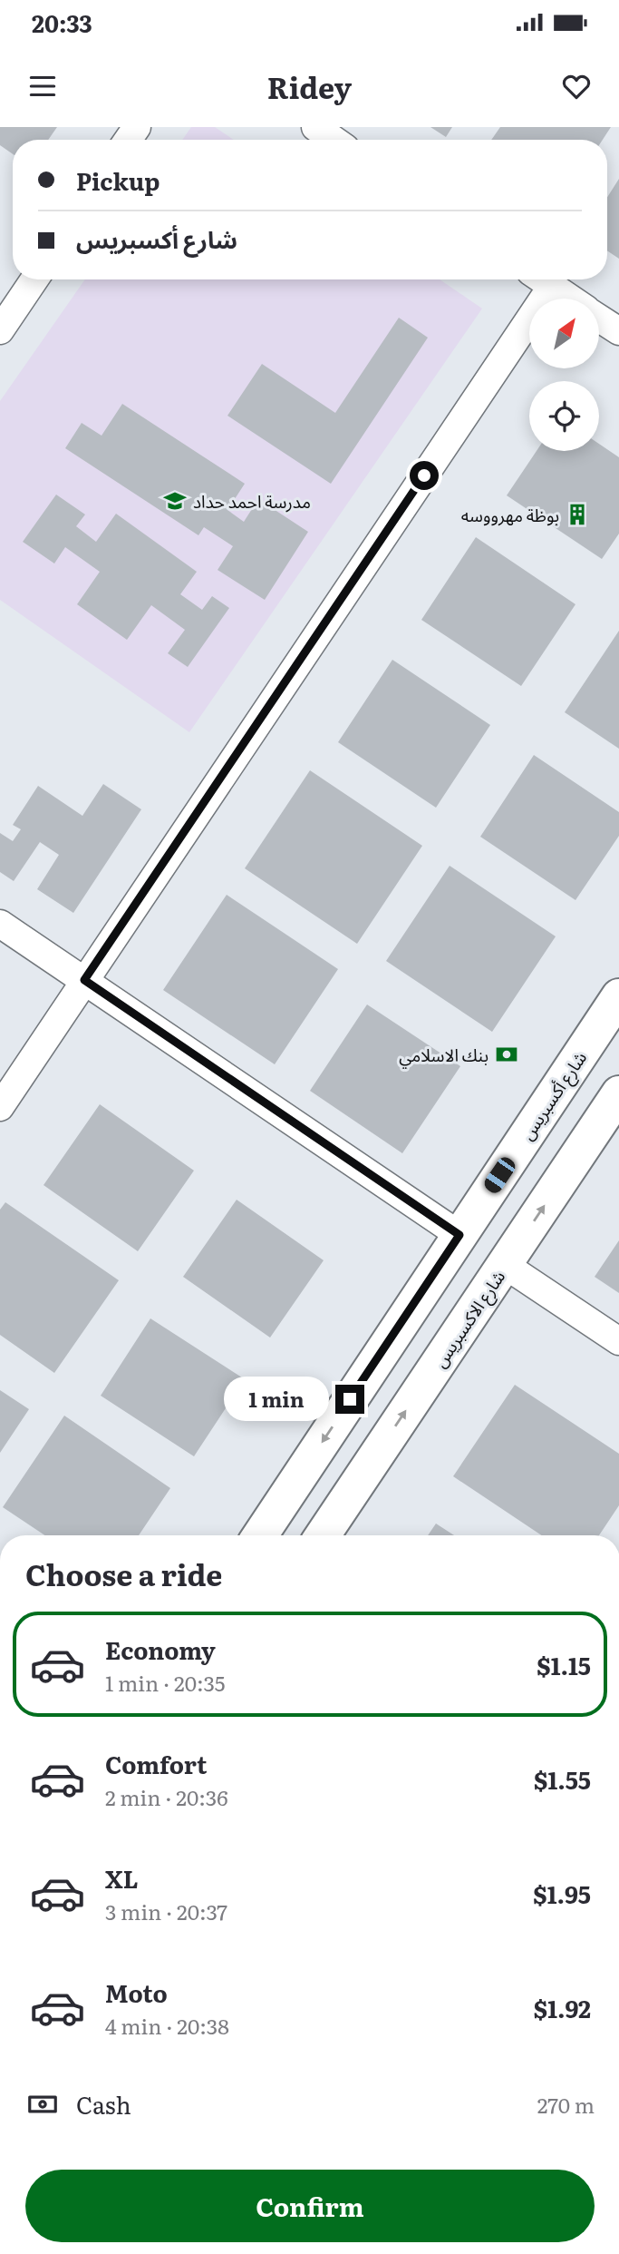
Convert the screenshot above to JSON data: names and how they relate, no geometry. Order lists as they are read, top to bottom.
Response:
{
  "streets": {
    "street": ["شارع أكسبريس", "شارع الاكسبريس"]
  },
  "one_way": ["شارع أكسبريس", "شارع الاكسبريس"],
  "places": {
    "school or university": ["مدرسة احمد حداد"],
    "building": ["بوظة مهرووسه"],
    "bank": ["بنك الاسلامي"]
  },
  "north": "top right",
  "page": {
    "status": "20:33",
    "header": "Ridey",
    "banner": ["Pickup", "شارع أكسبريس"],
    "bubble": "1 min",
    "heading": "Choose a ride",
    "list": [
      {
        "name": "Economy",
        "note": "1 min · 20:35",
        "value": "$1.15"
      },
      {
        "name": "Comfort",
        "note": "2 min · 20:36",
        "value": "$1.55"
      },
      {
        "name": "XL",
        "note": "3 min · 20:37",
        "value": "$1.95"
      },
      {
        "name": "Moto",
        "note": "4 min · 20:38",
        "value": "$1.92"
      }
    ],
    "pay": ["Cash", "270 m"],
    "buttons": "Confirm"
  }
}
